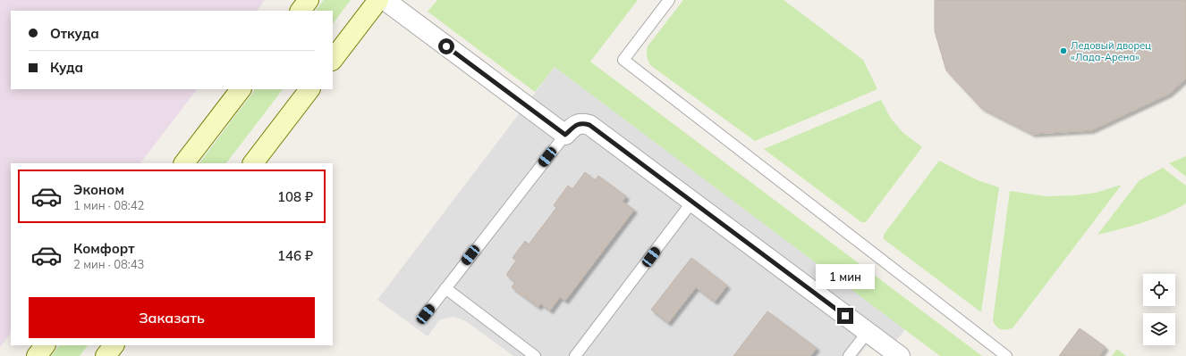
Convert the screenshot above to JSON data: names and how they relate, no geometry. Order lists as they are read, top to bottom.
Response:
{
  "places": ["Ледовый дворец «Лада-Арена»"],
  "page": {
    "banner": ["Откуда", "Куда"],
    "list": [
      {
        "name": "Эконом",
        "note": "1 мин · 08:42",
        "value": "108 ₽"
      },
      {
        "name": "Комфорт",
        "note": "2 мин · 08:43",
        "value": "146 ₽"
      }
    ],
    "bubble": "1 мин",
    "buttons": "Заказать"
  }
}
